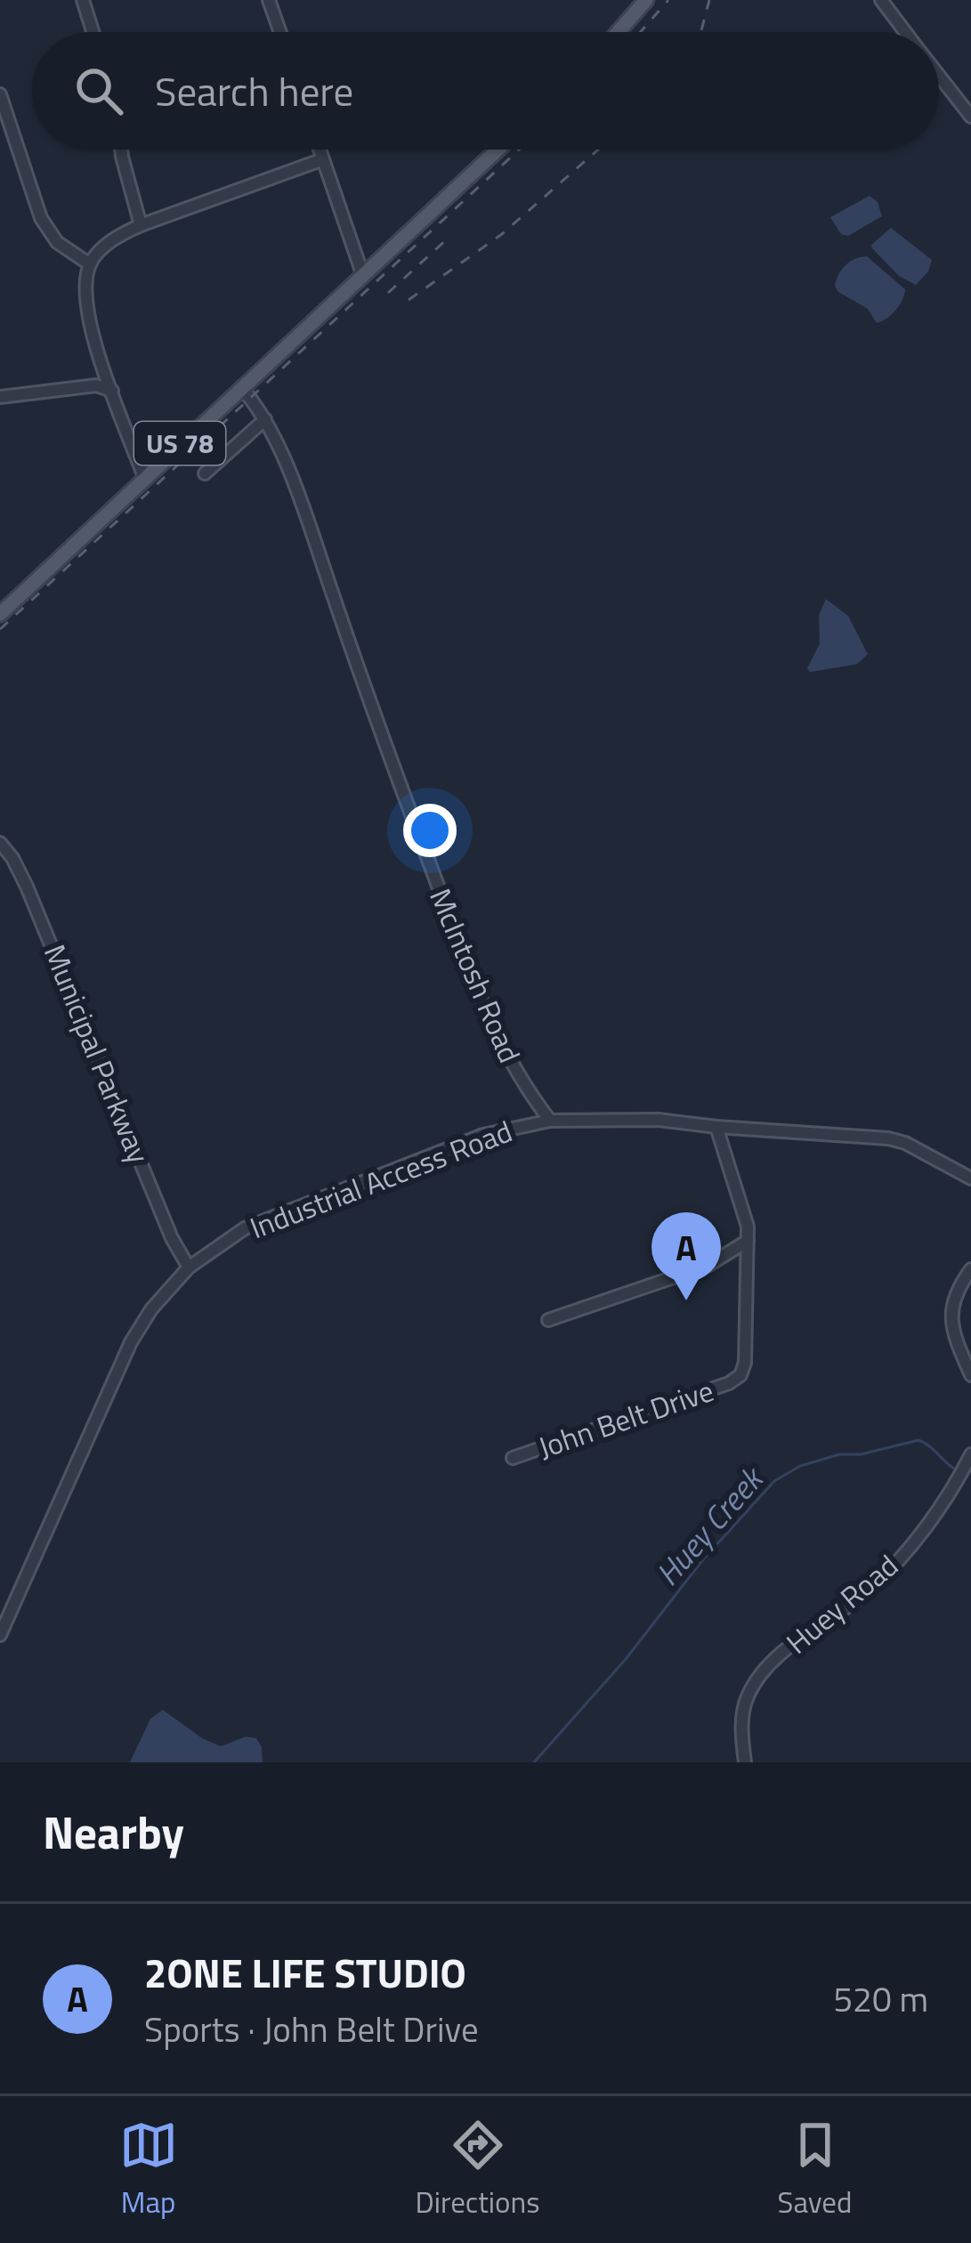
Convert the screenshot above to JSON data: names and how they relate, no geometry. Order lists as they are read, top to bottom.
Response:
{
  "streets": {
    "main road": ["US 78"],
    "street": [
      "McIntosh Road",
      "Municipal Parkway",
      "Industrial Access Road",
      "John Belt Drive",
      "Huey Road"
    ]
  },
  "crossings": [
    ["US 78", "McIntosh Road"],
    ["McIntosh Road", "Industrial Access Road"],
    ["Municipal Parkway", "Industrial Access Road"]
  ],
  "water": ["Huey Creek"],
  "page": {
    "search": "Search here",
    "pins": "A",
    "heading": "Nearby",
    "list": [
      {
        "mark": "A",
        "name": "2ONE LIFE STUDIO",
        "note": "Sports · John Belt Drive",
        "value": "520 m"
      }
    ],
    "nav": ["Map", "Directions", "Saved"]
  }
}
